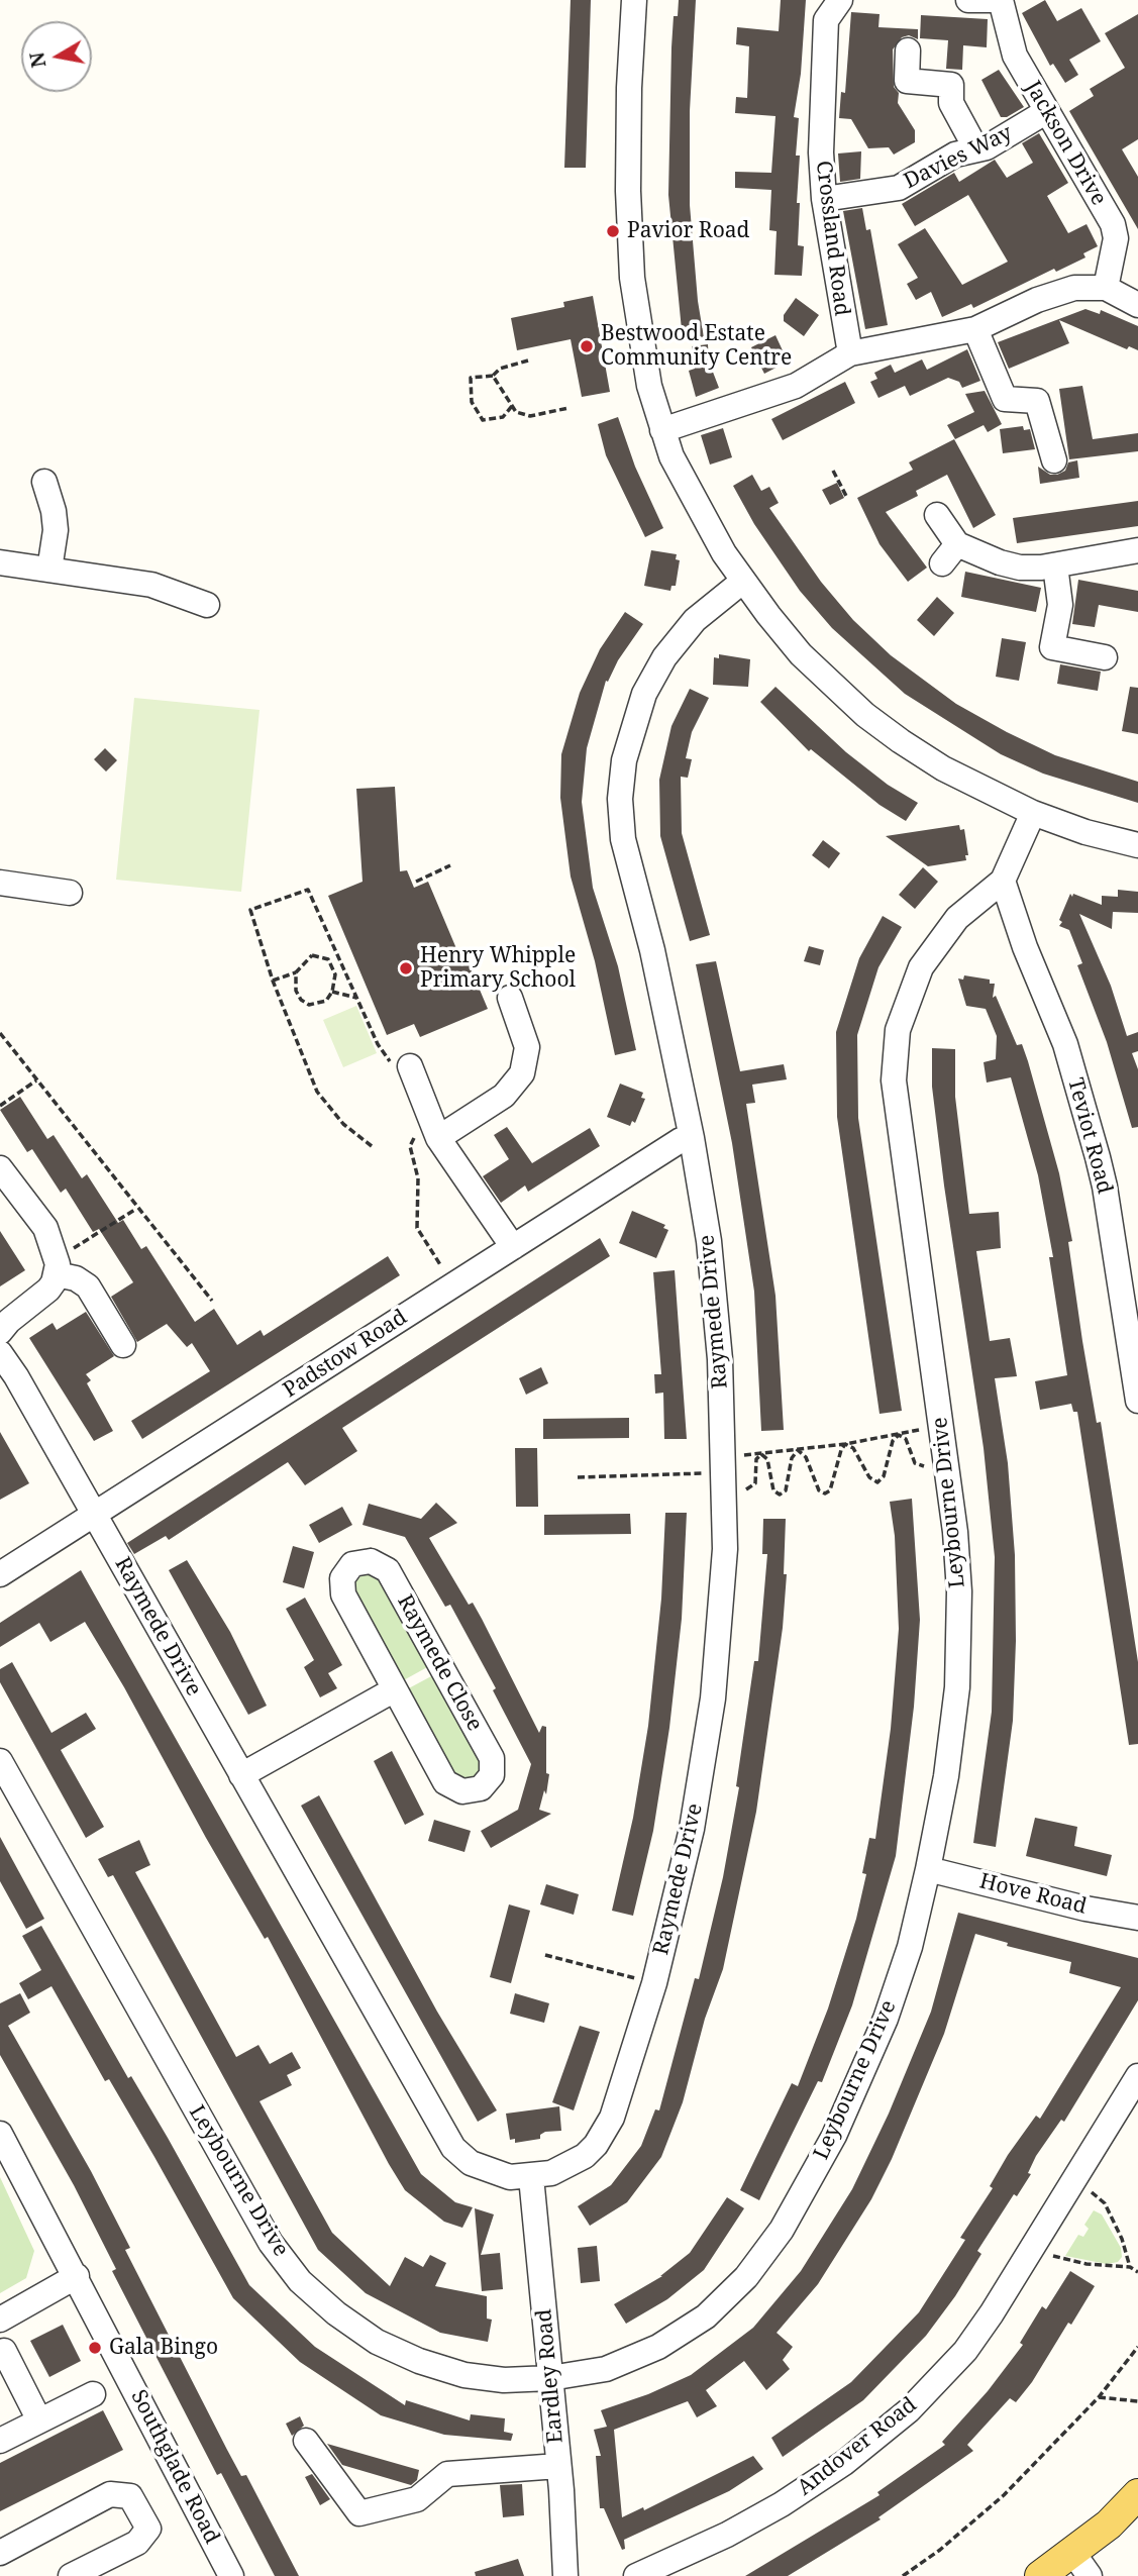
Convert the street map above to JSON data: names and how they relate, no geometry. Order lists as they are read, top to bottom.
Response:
{
  "streets": {
    "street": [
      "Jackson Drive",
      "Davies Way",
      "Crossland Road",
      "Teviot Road",
      "Raymede Drive",
      "Padstow Road",
      "Leybourne Drive",
      "Raymede Close",
      "Hove Road",
      "Eardley Road",
      "Andover Road",
      "Southglade Road"
    ]
  },
  "crossings": [
    ["Jackson Drive", "Davies Way"],
    ["Davies Way", "Crossland Road"],
    ["Teviot Road", "Leybourne Drive"],
    ["Raymede Drive", "Padstow Road"],
    ["Raymede Drive", "Eardley Road"],
    ["Leybourne Drive", "Hove Road"],
    ["Leybourne Drive", "Eardley Road"]
  ],
  "places": [
    "Pavior Road",
    "Bestwood Estate Community Centre",
    "Henry Whipple Primary School",
    "Gala Bingo"
  ],
  "north": "left"
}
